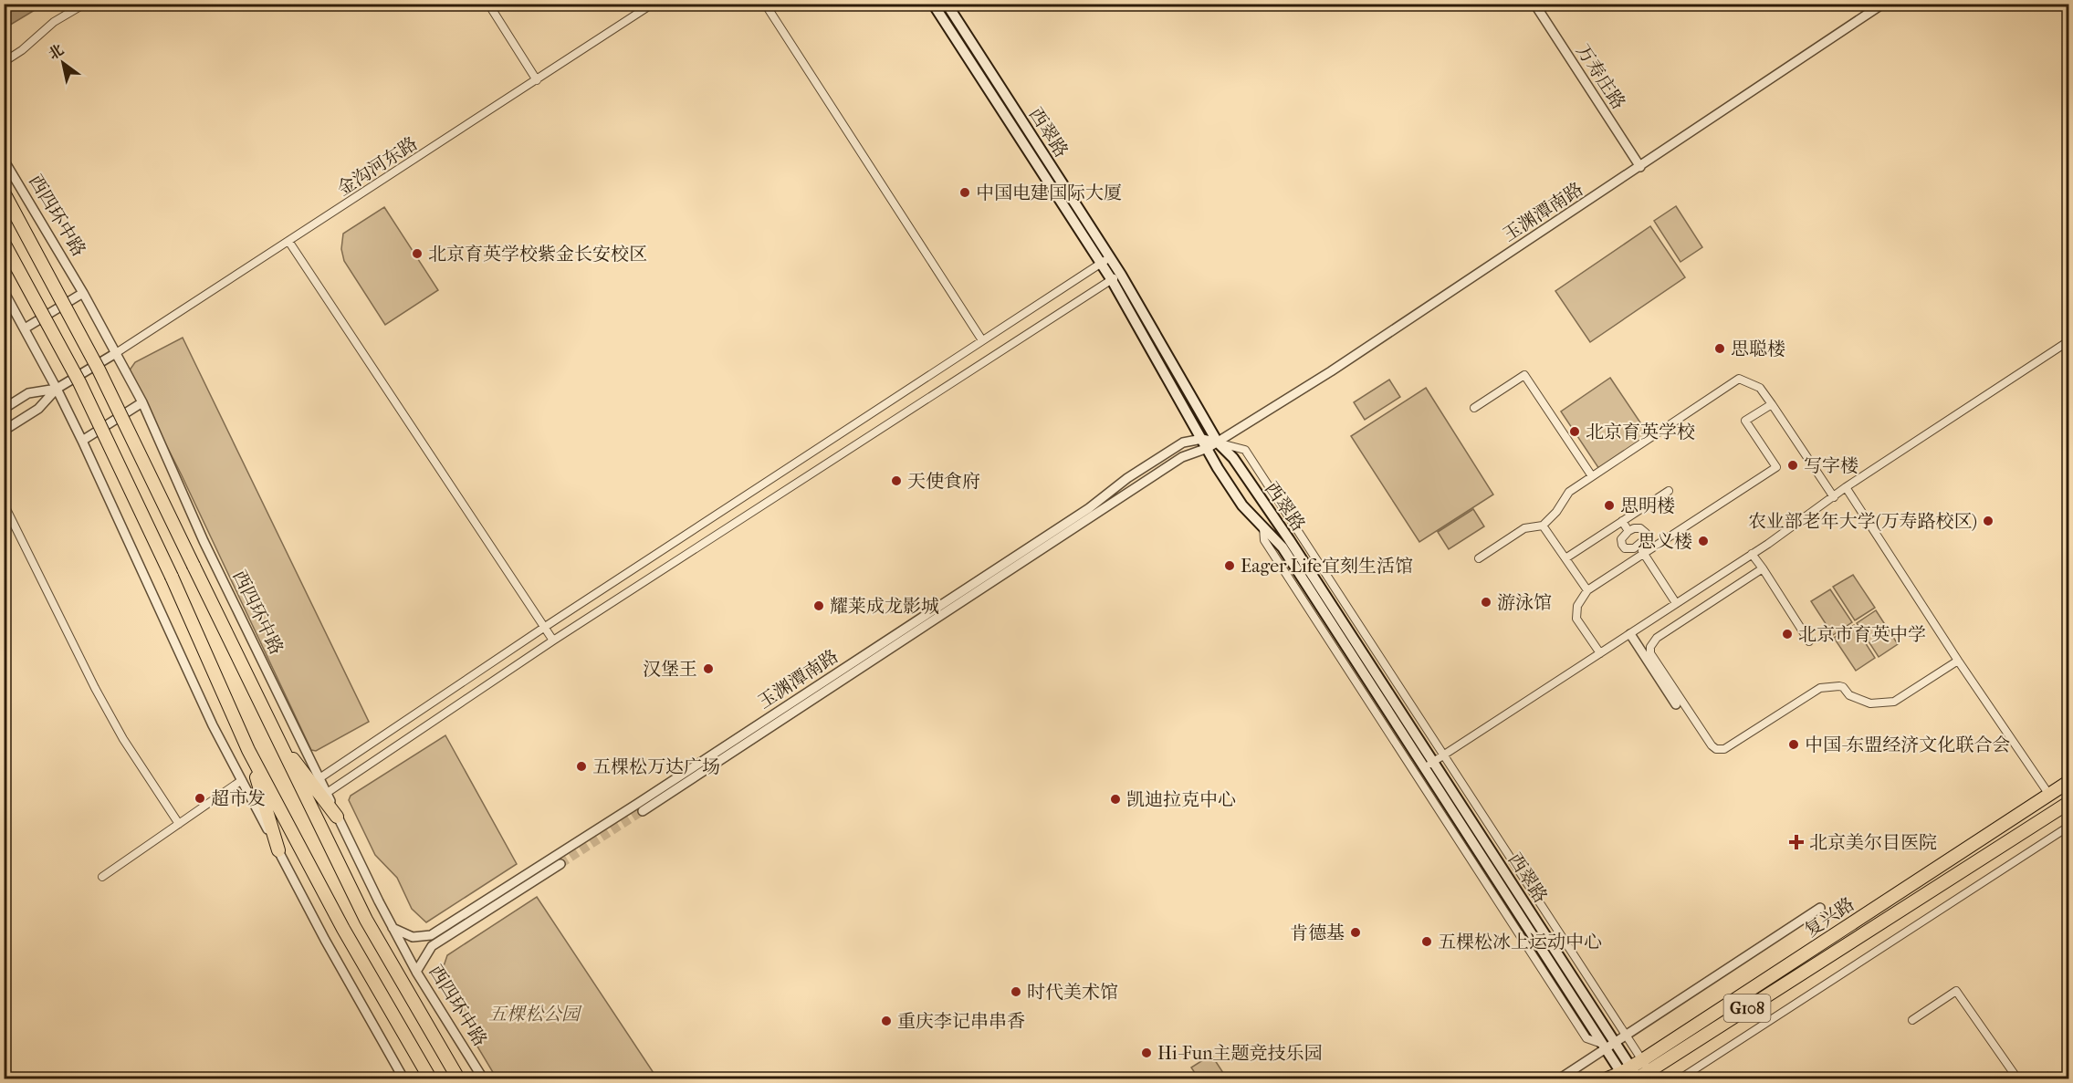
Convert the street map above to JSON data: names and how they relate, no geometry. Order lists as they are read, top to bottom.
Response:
{
  "streets": {
    "highway": ["西四环中路", "复兴路", "G108"],
    "main road": ["西翠路"],
    "street": ["万寿庄路", "金沟河东路", "玉渊潭南路"]
  },
  "crossings": [
    ["万寿庄路", "玉渊潭南路"],
    ["西翠路", "玉渊潭南路"],
    ["西翠路", "复兴路"],
    ["金沟河东路", "西四环中路"],
    ["玉渊潭南路", "西四环中路"]
  ],
  "parks": ["五棵松公园"],
  "places": {
    "other": [
      "中国电建国际大厦",
      "北京育英学校紫金长安校区",
      "思聪楼",
      "北京育英学校",
      "写字楼",
      "天使食府",
      "思明楼",
      "农业部老年大学(万寿路校区)",
      "思义楼",
      "Eager Life宜刻生活馆",
      "游泳馆",
      "耀莱成龙影城",
      "北京市育英中学",
      "汉堡王",
      "中国-东盟经济文化联合会",
      "五棵松万达广场",
      "超市发",
      "凯迪拉克中心",
      "肯德基",
      "五棵松冰上运动中心",
      "时代美术馆",
      "重庆李记串串香",
      "Hi-Fun主题竞技乐园"
    ],
    "health": ["北京美尔目医院"]
  },
  "north": "top left"
}
